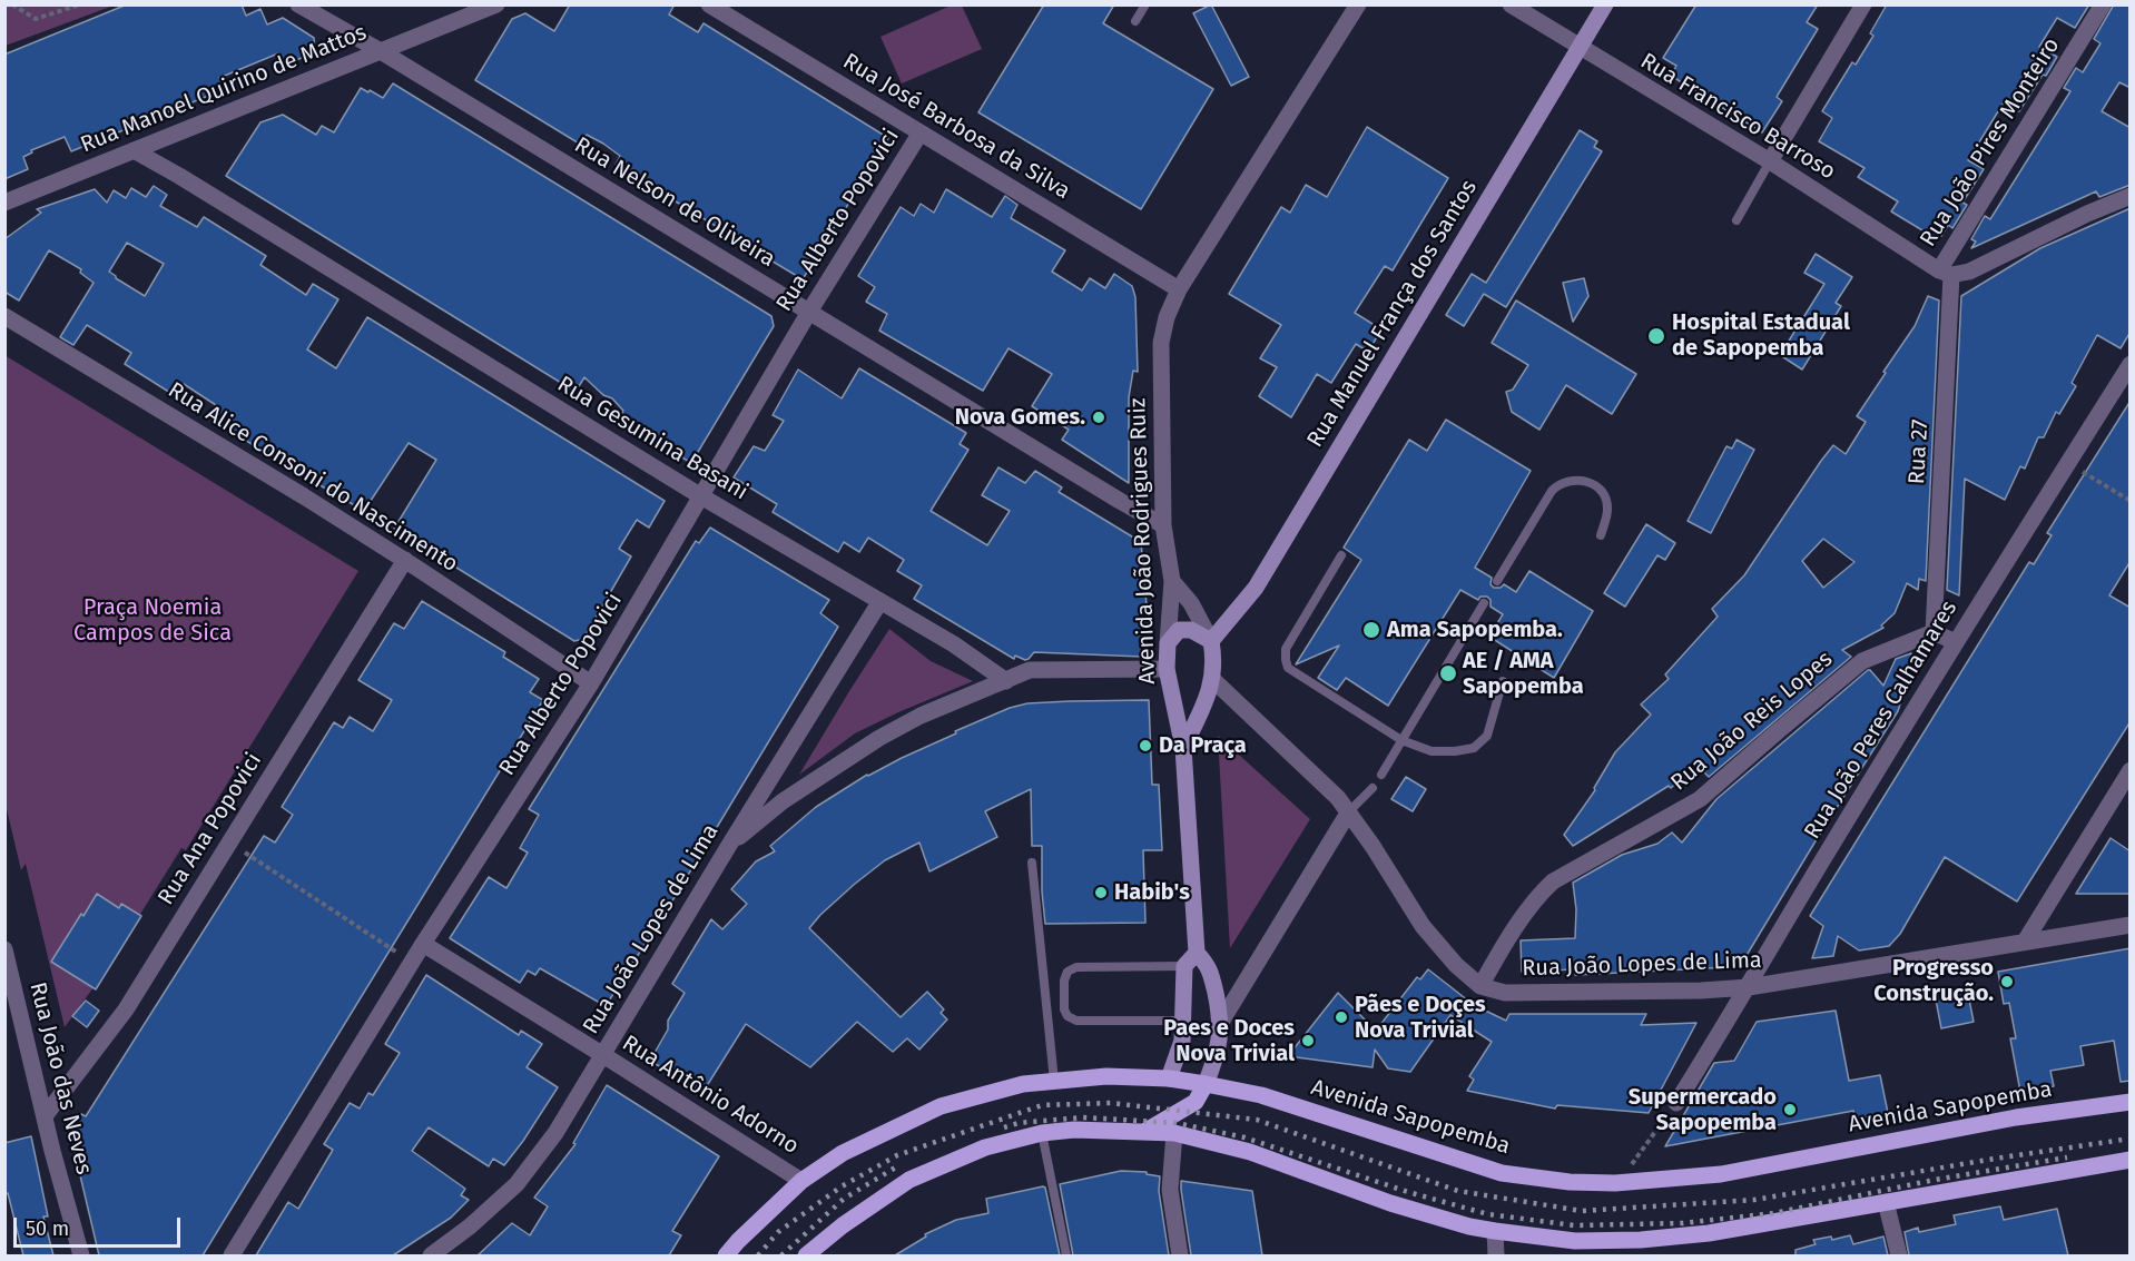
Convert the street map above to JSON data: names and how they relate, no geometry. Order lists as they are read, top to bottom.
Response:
{
  "streets": {
    "main road": ["Avenida Sapopemba"],
    "street": [
      "Rua Manoel Quirino de Mattos",
      "Rua Francisco Barroso",
      "Rua José Barbosa da Silva",
      "Rua João Pires Monteiro",
      "Rua Nelson de Oliveira",
      "Rua Alberto Popovici",
      "Rua Manuel França dos Santos",
      "Rua Gesumina Basani",
      "Rua 27",
      "Rua Alice Consoni do Nascimento",
      "Avenida João Rodrigues Ruiz",
      "Rua João Peres Calhamares",
      "Rua João Reis Lopes",
      "Rua Ana Popovici",
      "Rua João Lopes de Lima",
      "Rua João das Neves",
      "Rua Antônio Adorno"
    ]
  },
  "crossings": [
    ["Rua Manoel Quirino de Mattos", "Rua Nelson de Oliveira"],
    ["Rua Manoel Quirino de Mattos", "Rua Gesumina Basani"],
    ["Rua Francisco Barroso", "Rua João Pires Monteiro"],
    ["Rua Francisco Barroso", "Rua Manuel França dos Santos"],
    ["Rua Francisco Barroso", "Rua 27"],
    ["Rua José Barbosa da Silva", "Rua Alberto Popovici"],
    ["Rua José Barbosa da Silva", "Avenida João Rodrigues Ruiz"],
    ["Rua João Pires Monteiro", "Rua 27"],
    ["Rua Nelson de Oliveira", "Rua Alberto Popovici"],
    ["Rua Nelson de Oliveira", "Avenida João Rodrigues Ruiz"],
    ["Rua Alberto Popovici", "Rua Gesumina Basani"],
    ["Rua Alberto Popovici", "Rua Alice Consoni do Nascimento"],
    ["Rua Alberto Popovici", "Rua Antônio Adorno"],
    ["Rua Gesumina Basani", "Rua João Lopes de Lima"],
    ["Rua 27", "Rua João Reis Lopes"],
    ["Rua Alice Consoni do Nascimento", "Rua Ana Popovici"],
    ["Rua João Peres Calhamares", "Rua João Lopes de Lima"],
    ["Rua João Reis Lopes", "Rua João Lopes de Lima"],
    ["Rua Ana Popovici", "Rua João das Neves"],
    ["Rua João Lopes de Lima", "Rua Antônio Adorno"],
    ["Rua Antônio Adorno", "Avenida Sapopemba"]
  ],
  "parks": ["Praça Noemia Campos de Sica"],
  "places": [
    "Hospital Estadual de Sapopemba",
    "Nova Gomes.",
    "Ama Sapopemba.",
    "AE / AMA Sapopemba",
    "Da Praça",
    "Habib's",
    "Progresso Construção.",
    "Pães e Doçes Nova Trivial",
    "Paes e Doces Nova Trivial",
    "Supermercado Sapopemba"
  ],
  "scale_bar": "50 m"
}
